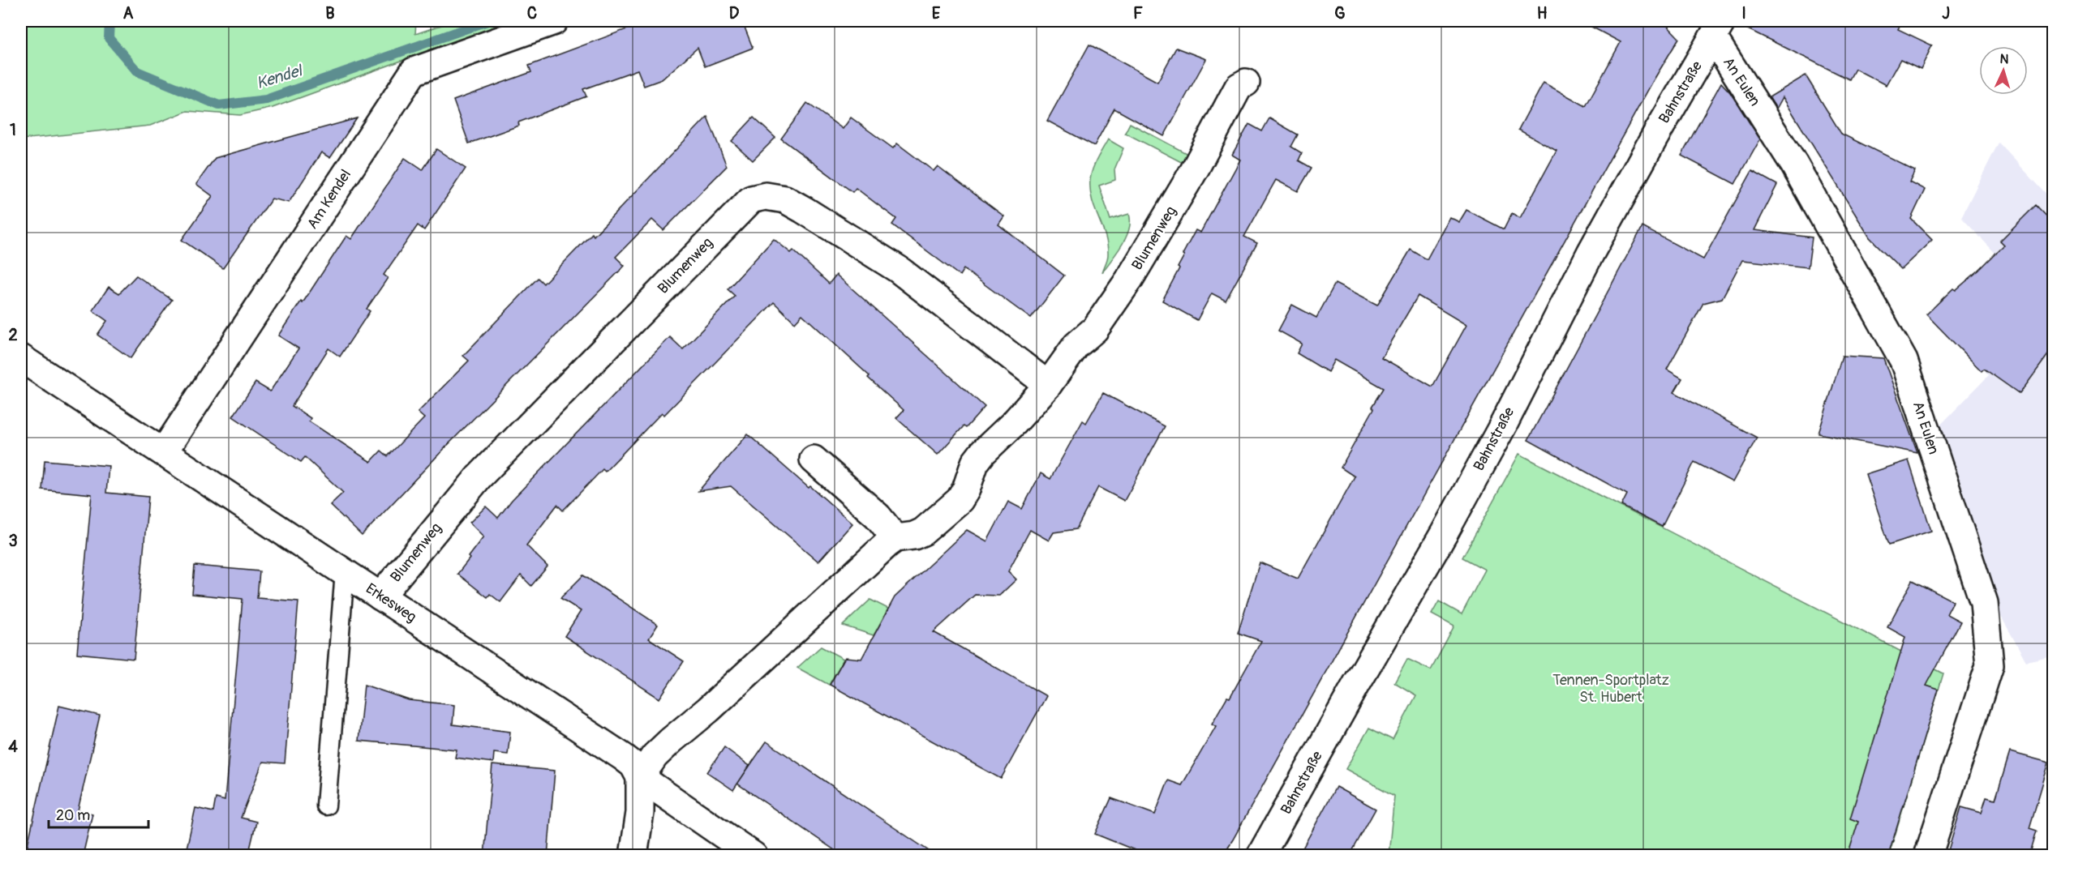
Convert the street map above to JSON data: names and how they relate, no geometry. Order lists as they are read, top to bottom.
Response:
{
  "streets": {
    "street": [
      "An Eulen",
      "Bahnstraße",
      "Am Kendel",
      "Blumenweg",
      "Erkesweg"
    ]
  },
  "crossings": [
    ["An Eulen", "Bahnstraße"],
    ["Am Kendel", "Erkesweg"],
    ["Blumenweg", "Erkesweg"]
  ],
  "water": ["Kendel"],
  "parks": ["Tennen-Sportplatz St. Hubert"],
  "scale_bar": "20 m",
  "north": "top",
  "grid": {
    "columns": [
      "A",
      "B",
      "C",
      "D",
      "E",
      "F",
      "G",
      "H",
      "I",
      "J"
    ],
    "rows": [
      "1",
      "2",
      "3",
      "4"
    ]
  }
}
